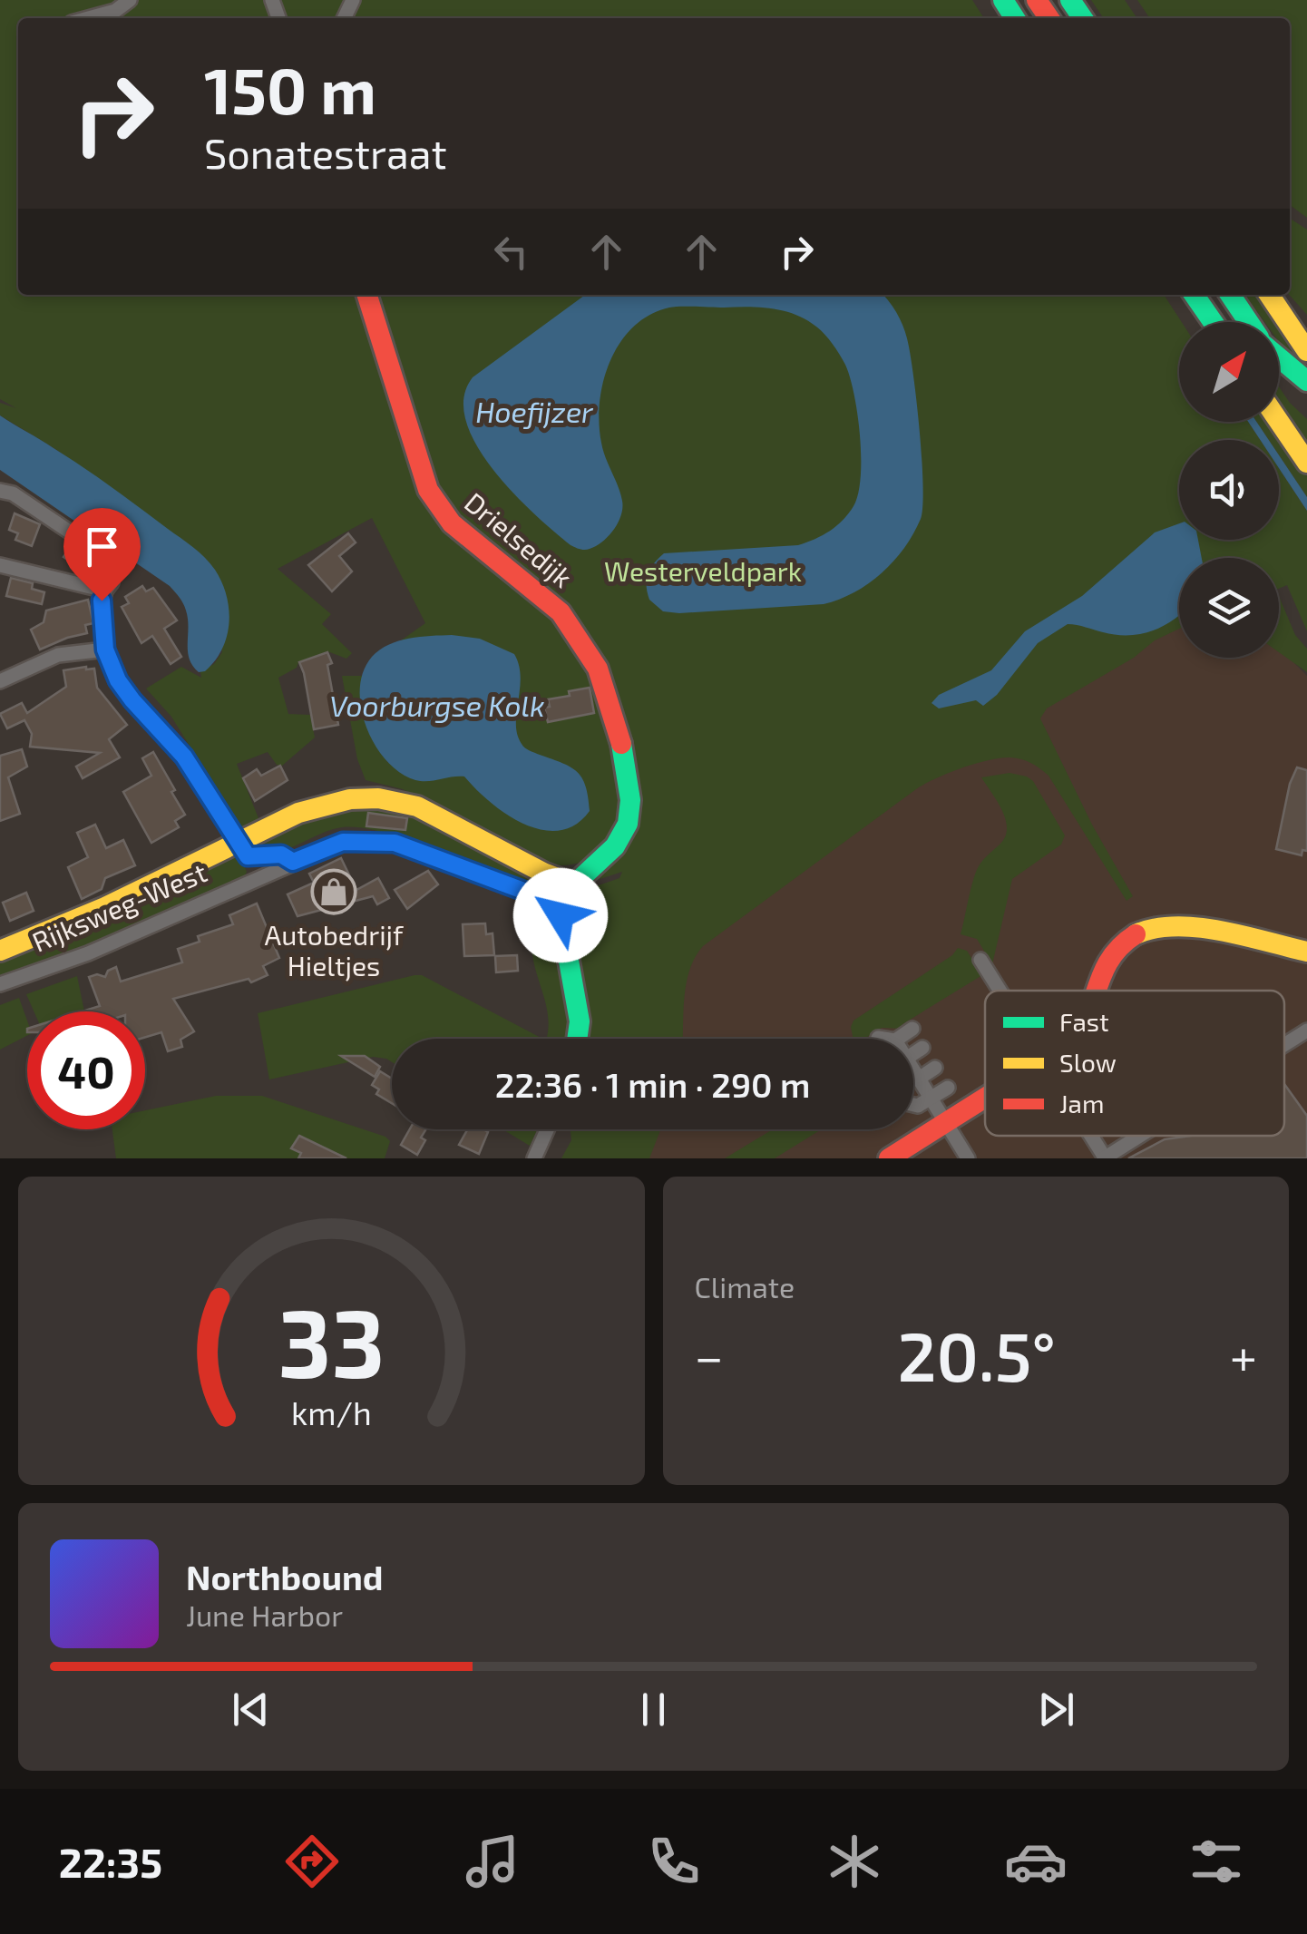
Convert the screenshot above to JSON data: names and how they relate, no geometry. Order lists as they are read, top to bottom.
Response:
{
  "streets": {
    "street": ["Drielsedijk", "Rijksweg-West"]
  },
  "crossings": [
    ["Drielsedijk", "Rijksweg-West"]
  ],
  "water": ["Hoefijzer", "Voorburgse Kolk"],
  "parks": ["Westerveldpark"],
  "places": {
    "shop": ["Autobedrijf Hieltjes"]
  },
  "legend": ["Fast", "Slow", "Jam"],
  "north": "top right",
  "page": {
    "turn": ["150 m", "Sonatestraat"],
    "limit": "40",
    "trip": "22:36 · 1 min · 290 m",
    "tile": "Climate",
    "heat": ["−", "20.5°", "+"],
    "song": ["Northbound", "June Harbor"],
    "tabs": "22:35",
    "gauge": ["33", "km/h"]
  }
}
